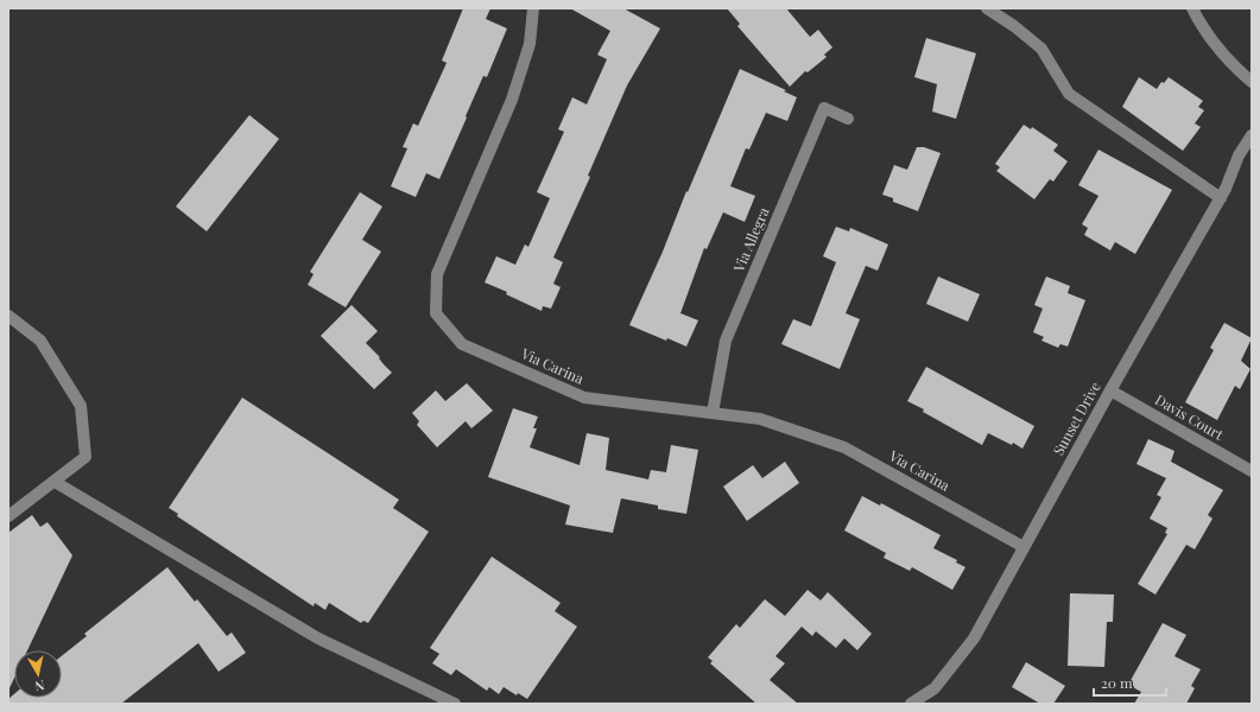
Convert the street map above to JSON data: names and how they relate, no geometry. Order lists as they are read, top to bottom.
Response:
{
  "streets": {
    "street": [
      "Via Allegra",
      "Via Carina",
      "Davis Court",
      "Sunset Drive"
    ]
  },
  "crossings": [
    ["Via Allegra", "Via Carina"],
    ["Via Carina", "Sunset Drive"],
    ["Davis Court", "Sunset Drive"]
  ],
  "scale_bar": "20 m",
  "north": "bottom"
}
